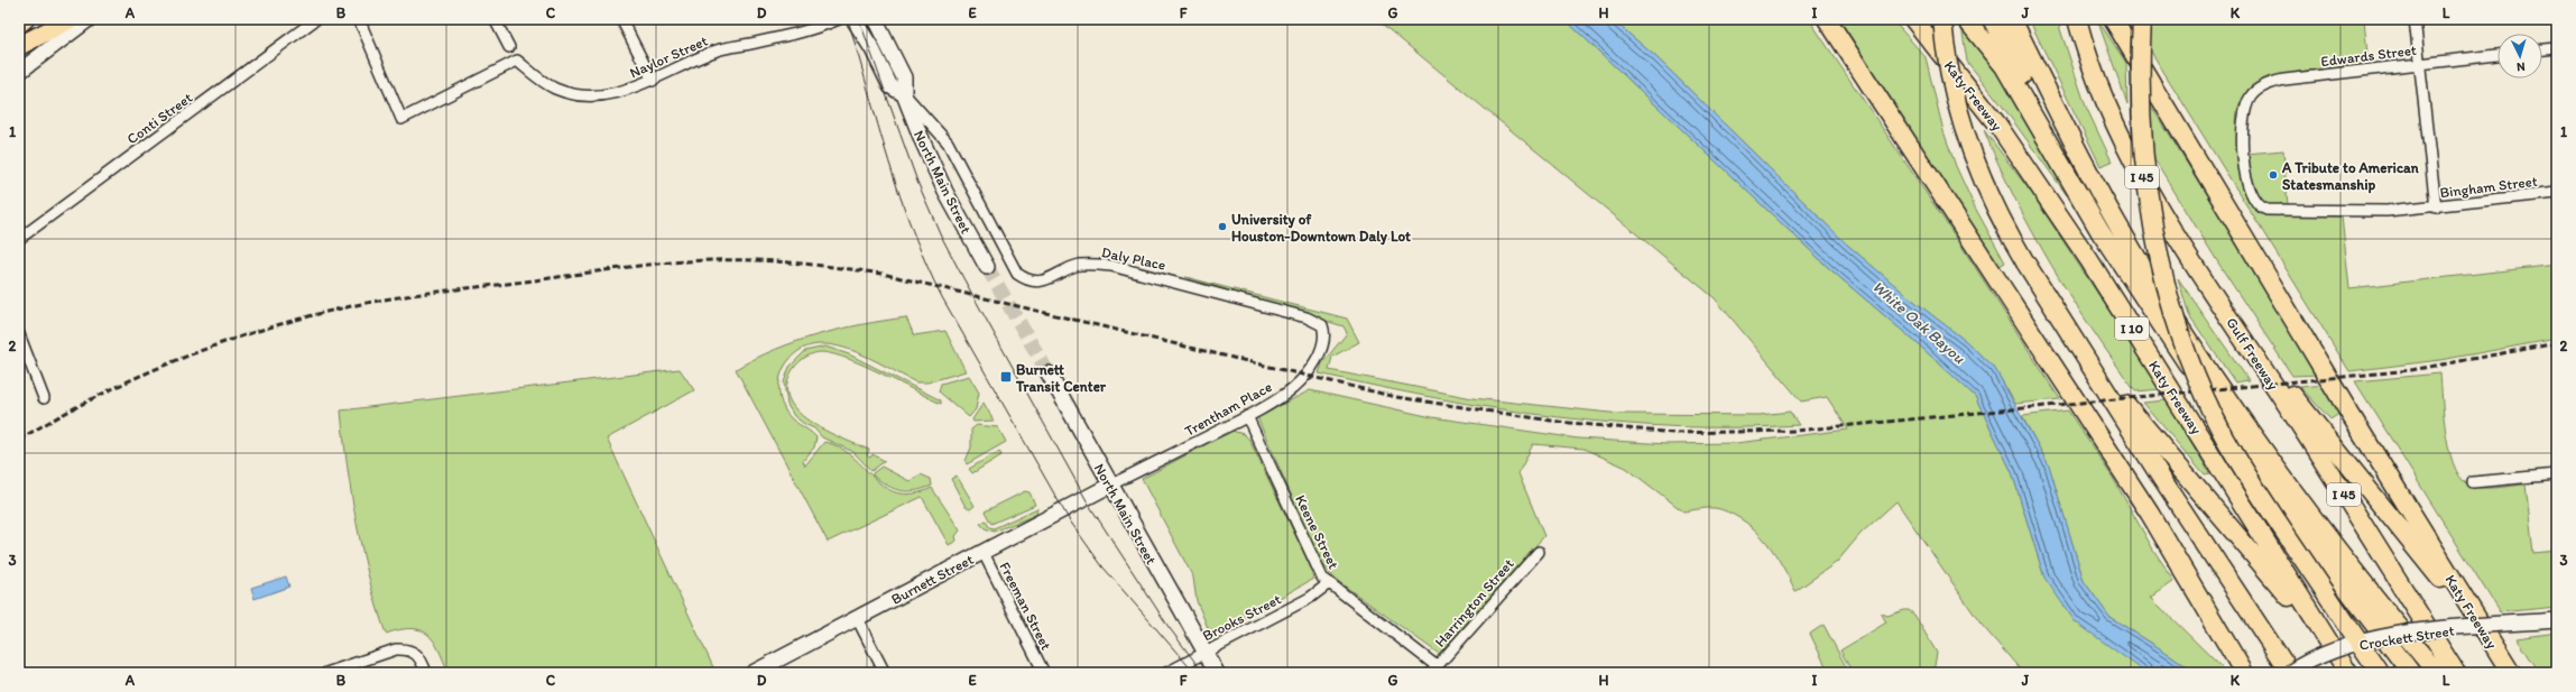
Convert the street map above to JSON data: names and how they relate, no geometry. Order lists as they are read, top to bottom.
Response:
{
  "streets": {
    "highway": [
      "Katy Freeway",
      "I 45",
      "I 10",
      "Gulf Freeway"
    ],
    "main road": ["North Main Street", "Burnett Street", "Crockett Street"],
    "street": [
      "Edwards Street",
      "Naylor Street",
      "Conti Street",
      "Bingham Street",
      "Daly Place",
      "Trentham Place",
      "Keene Street",
      "Harrington Street",
      "Freeman Street",
      "Brooks Street"
    ]
  },
  "crossings": [
    ["Edwards Street", "Bingham Street"],
    ["North Main Street", "Daly Place"],
    ["North Main Street", "Trentham Place"],
    ["North Main Street", "Burnett Street"],
    ["North Main Street", "Brooks Street"],
    ["Daly Place", "Trentham Place"],
    ["Trentham Place", "Keene Street"],
    ["Trentham Place", "Burnett Street"],
    ["Keene Street", "Harrington Street"],
    ["Keene Street", "Brooks Street"],
    ["Burnett Street", "Freeman Street"]
  ],
  "water": ["White Oak Bayou"],
  "places": {
    "other": ["A Tribute to American Statesmanship", "University of Houston-Downtown Daly Lot"],
    "transit": ["Burnett Transit Center"]
  },
  "north": "bottom",
  "grid": {
    "columns": [
      "A",
      "B",
      "C",
      "D",
      "E",
      "F",
      "G",
      "H",
      "I",
      "J",
      "K",
      "L"
    ],
    "rows": ["1", "2", "3"]
  }
}
